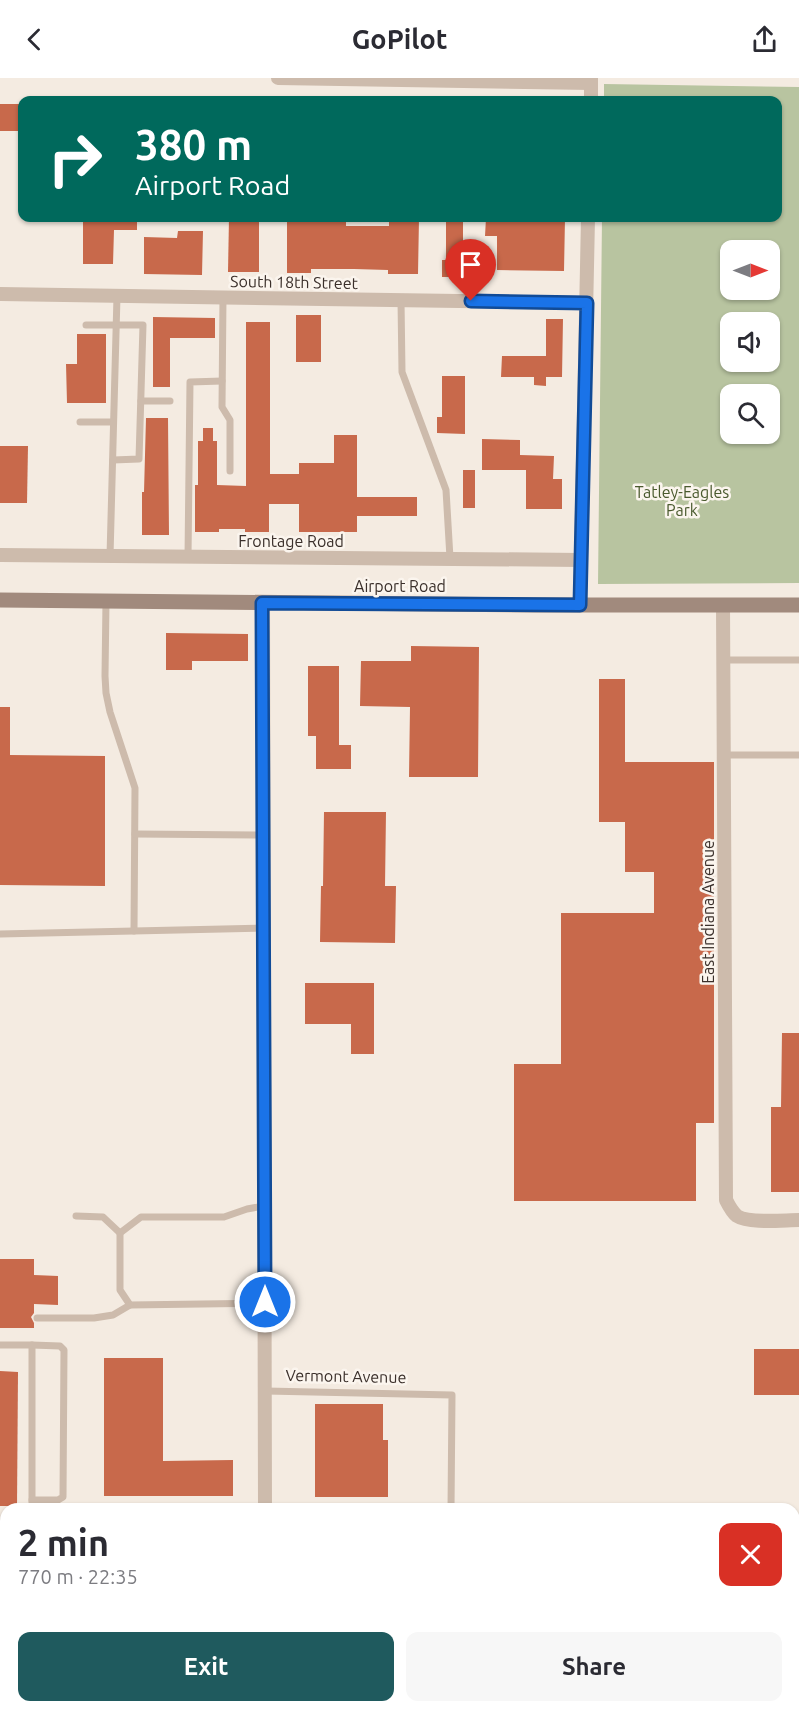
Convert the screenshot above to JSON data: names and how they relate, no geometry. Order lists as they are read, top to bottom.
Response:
{
  "streets": {
    "main road": ["Airport Road"],
    "street": [
      "South 18th Street",
      "Frontage Road",
      "East Indiana Avenue",
      "Vermont Avenue"
    ]
  },
  "crossings": [
    ["Airport Road", "East Indiana Avenue"],
    ["Airport Road", "Vermont Avenue"]
  ],
  "parks": ["Tatley-Eagles Park"],
  "north": "right",
  "page": {
    "header": "GoPilot",
    "turn": ["380 m", "Airport Road"],
    "heading": ["2 min", "770 m · 22:35"],
    "buttons": ["Exit", "Share"]
  }
}
